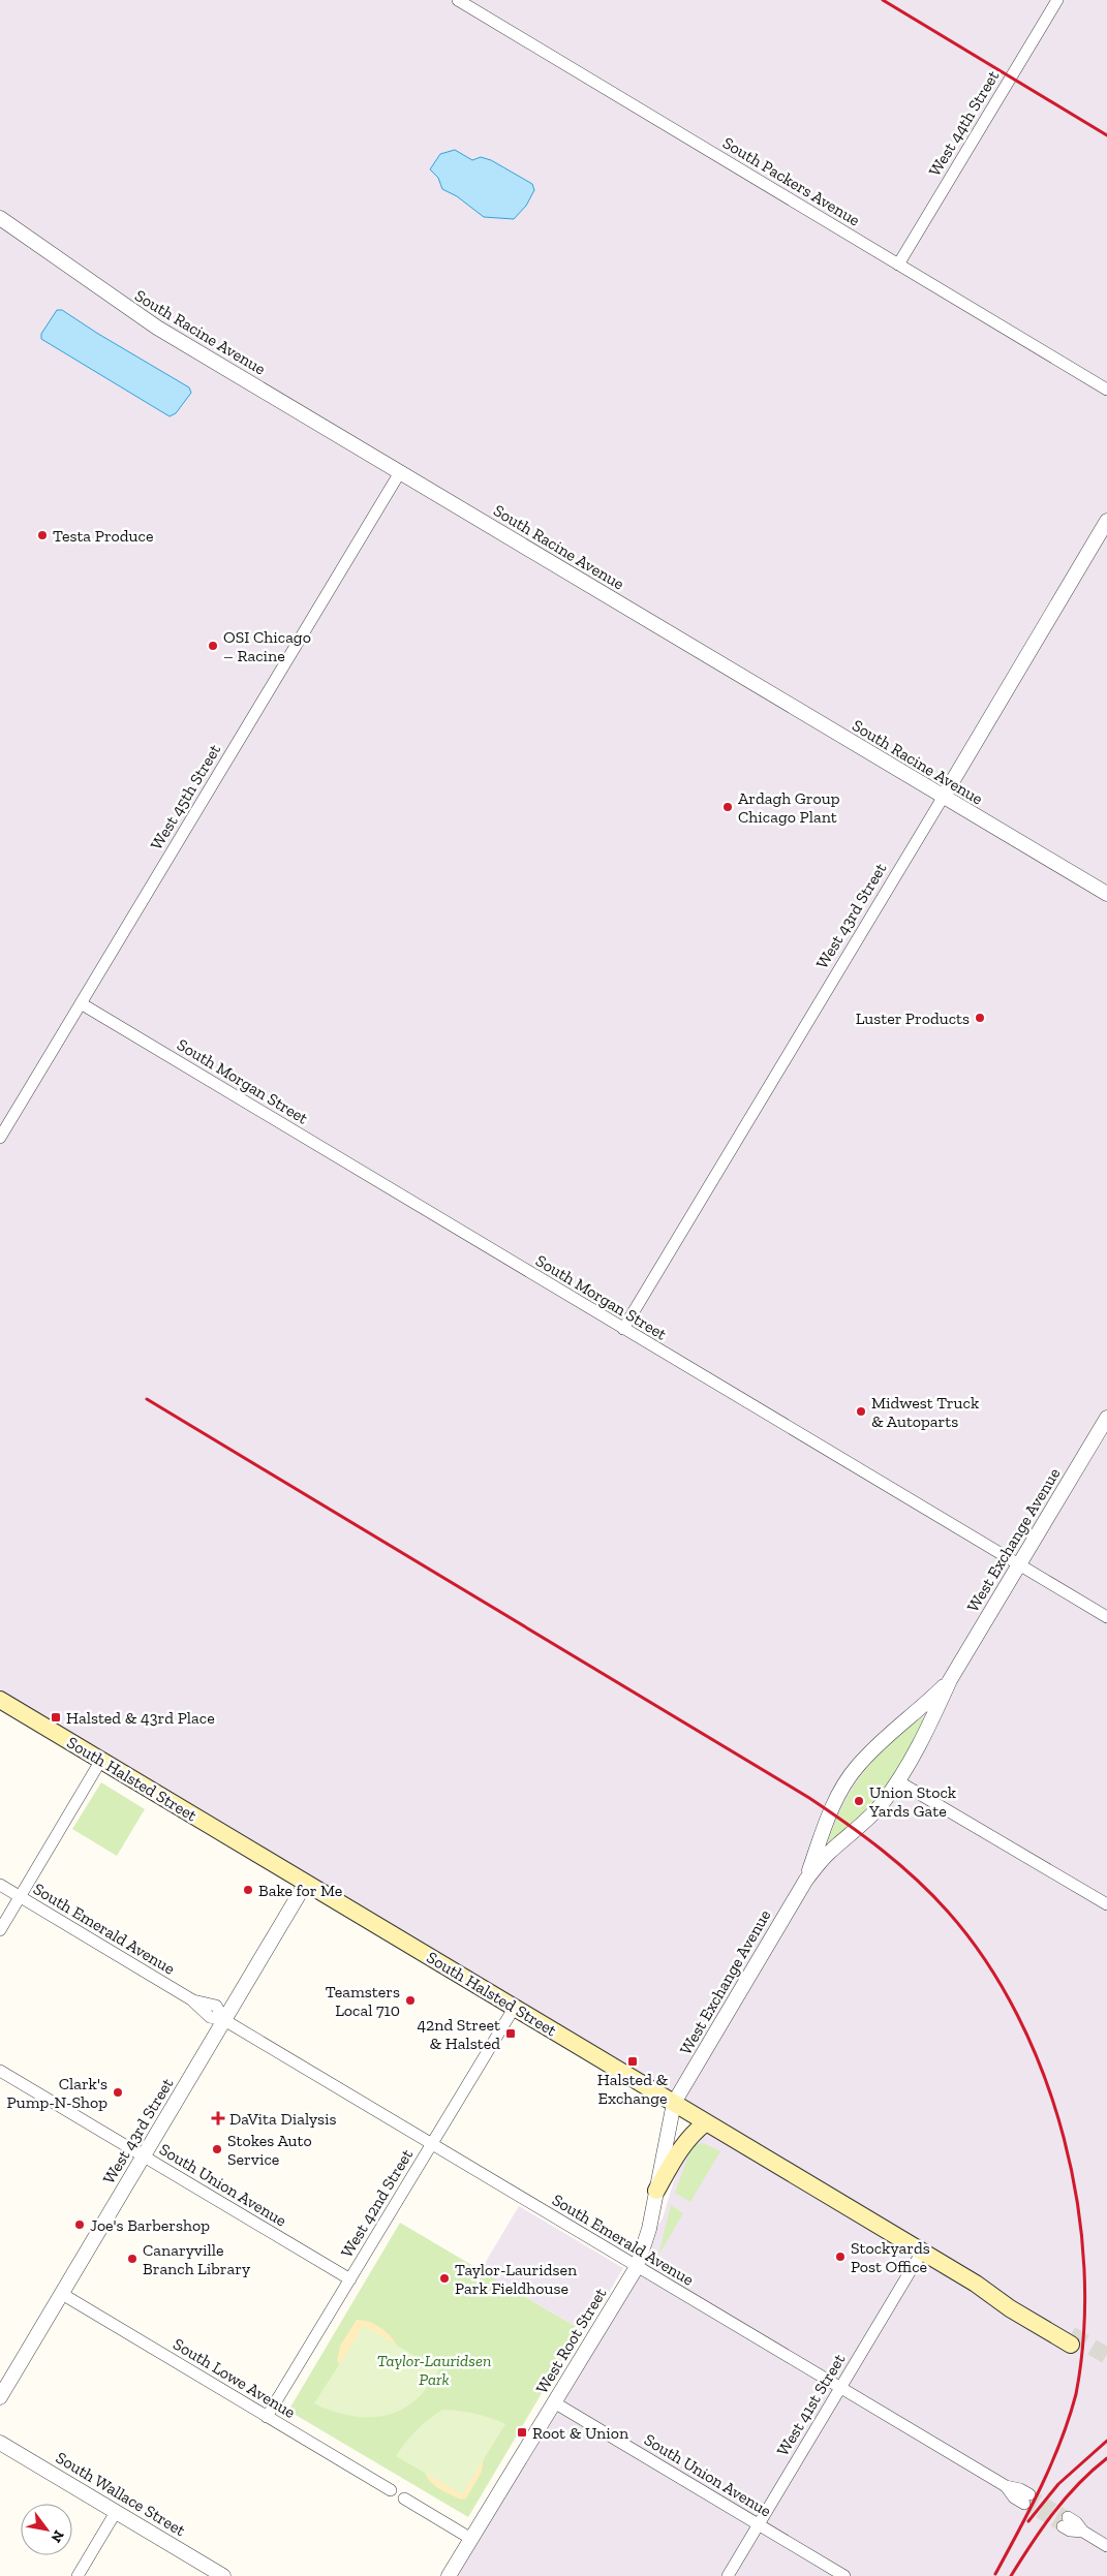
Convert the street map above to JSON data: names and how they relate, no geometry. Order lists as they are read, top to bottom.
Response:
{
  "streets": {
    "main road": ["South Halsted Street"],
    "street": [
      "West 44th Street",
      "South Packers Avenue",
      "South Racine Avenue",
      "West 45th Street",
      "West 43rd Street",
      "South Morgan Street",
      "West Exchange Avenue",
      "South Emerald Avenue",
      "South Union Avenue",
      "West 42nd Street",
      "West Root Street",
      "South Lowe Avenue",
      "West 41st Street",
      "South Wallace Street"
    ]
  },
  "crossings": [
    ["West 44th Street", "South Packers Avenue"],
    ["South Racine Avenue", "West 45th Street"],
    ["South Racine Avenue", "West 43rd Street"],
    ["West 45th Street", "South Morgan Street"],
    ["West 43rd Street", "South Morgan Street"],
    ["West 43rd Street", "South Halsted Street"],
    ["West 43rd Street", "South Emerald Avenue"],
    ["West 43rd Street", "South Union Avenue"],
    ["West 43rd Street", "South Lowe Avenue"],
    ["South Morgan Street", "West Exchange Avenue"],
    ["West Exchange Avenue", "South Halsted Street"],
    ["West Exchange Avenue", "West Root Street"],
    ["South Halsted Street", "West 42nd Street"],
    ["South Halsted Street", "West Root Street"],
    ["South Halsted Street", "West 41st Street"],
    ["South Emerald Avenue", "West 42nd Street"],
    ["South Emerald Avenue", "West Root Street"],
    ["South Emerald Avenue", "West 41st Street"],
    ["South Union Avenue", "West 42nd Street"],
    ["South Union Avenue", "West Root Street"],
    ["South Union Avenue", "West 41st Street"],
    ["West 42nd Street", "South Lowe Avenue"]
  ],
  "parks": ["Taylor-Lauridsen Park"],
  "places": {
    "other": [
      "Testa Produce",
      "OSI Chicago – Racine",
      "Ardagh Group Chicago Plant",
      "Luster Products",
      "Midwest Truck & Autoparts",
      "Union Stock Yards Gate",
      "Bake for Me",
      "Teamsters Local 710",
      "Clark's Pump-N-Shop",
      "Stokes Auto Service",
      "Joe's Barbershop",
      "Stockyards Post Office",
      "Canaryville Branch Library",
      "Taylor-Lauridsen Park Fieldhouse"
    ],
    "transit": [
      "Halsted & 43rd Place",
      "42nd Street & Halsted",
      "Halsted & Exchange",
      "Root & Union"
    ],
    "health": ["DaVita Dialysis"]
  },
  "north": "bottom right"
}
